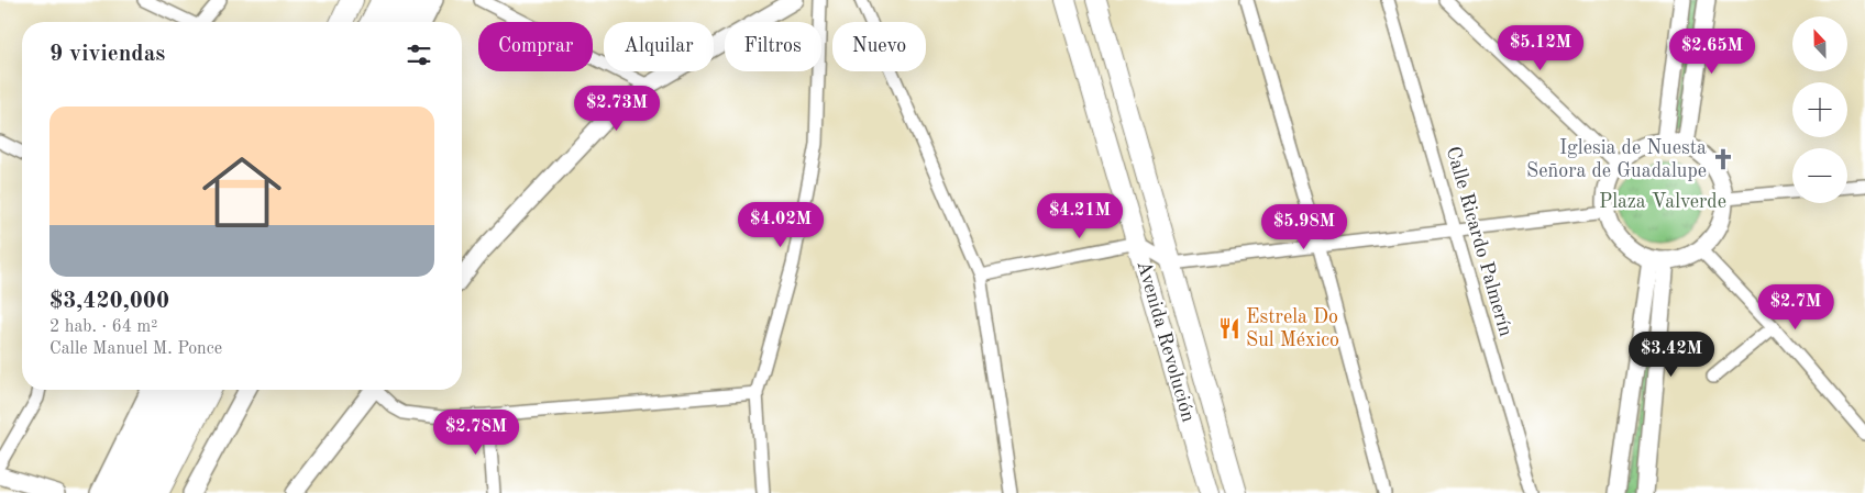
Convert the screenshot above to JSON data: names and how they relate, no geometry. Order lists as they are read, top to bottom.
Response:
{
  "streets": {
    "main road": ["Avenida Revolución"],
    "street": ["Calle Ricardo Palmerín"]
  },
  "parks": ["Plaza Valverde"],
  "places": {
    "church": ["Iglesia de Nuesta Señora de Guadalupe"],
    "restaurant": ["Estrela Do Sul México"]
  },
  "north": "top",
  "page": {
    "map_buttons": ["+", "−"],
    "chip": [
      "Comprar",
      "Alquilar",
      "Filtros",
      "Nuevo"
    ],
    "heading": "9 viviendas",
    "price": [
      "$5.12M",
      "$2.65M",
      "$2.73M",
      "$4.21M",
      "$4.02M",
      "$5.98M",
      "$2.7M",
      "$3.42M",
      "$2.78M"
    ],
    "list": [
      {
        "name": "$3,420,000",
        "note": "2 hab. · 64 m² · Calle Manuel M. Ponce"
      }
    ]
  }
}
